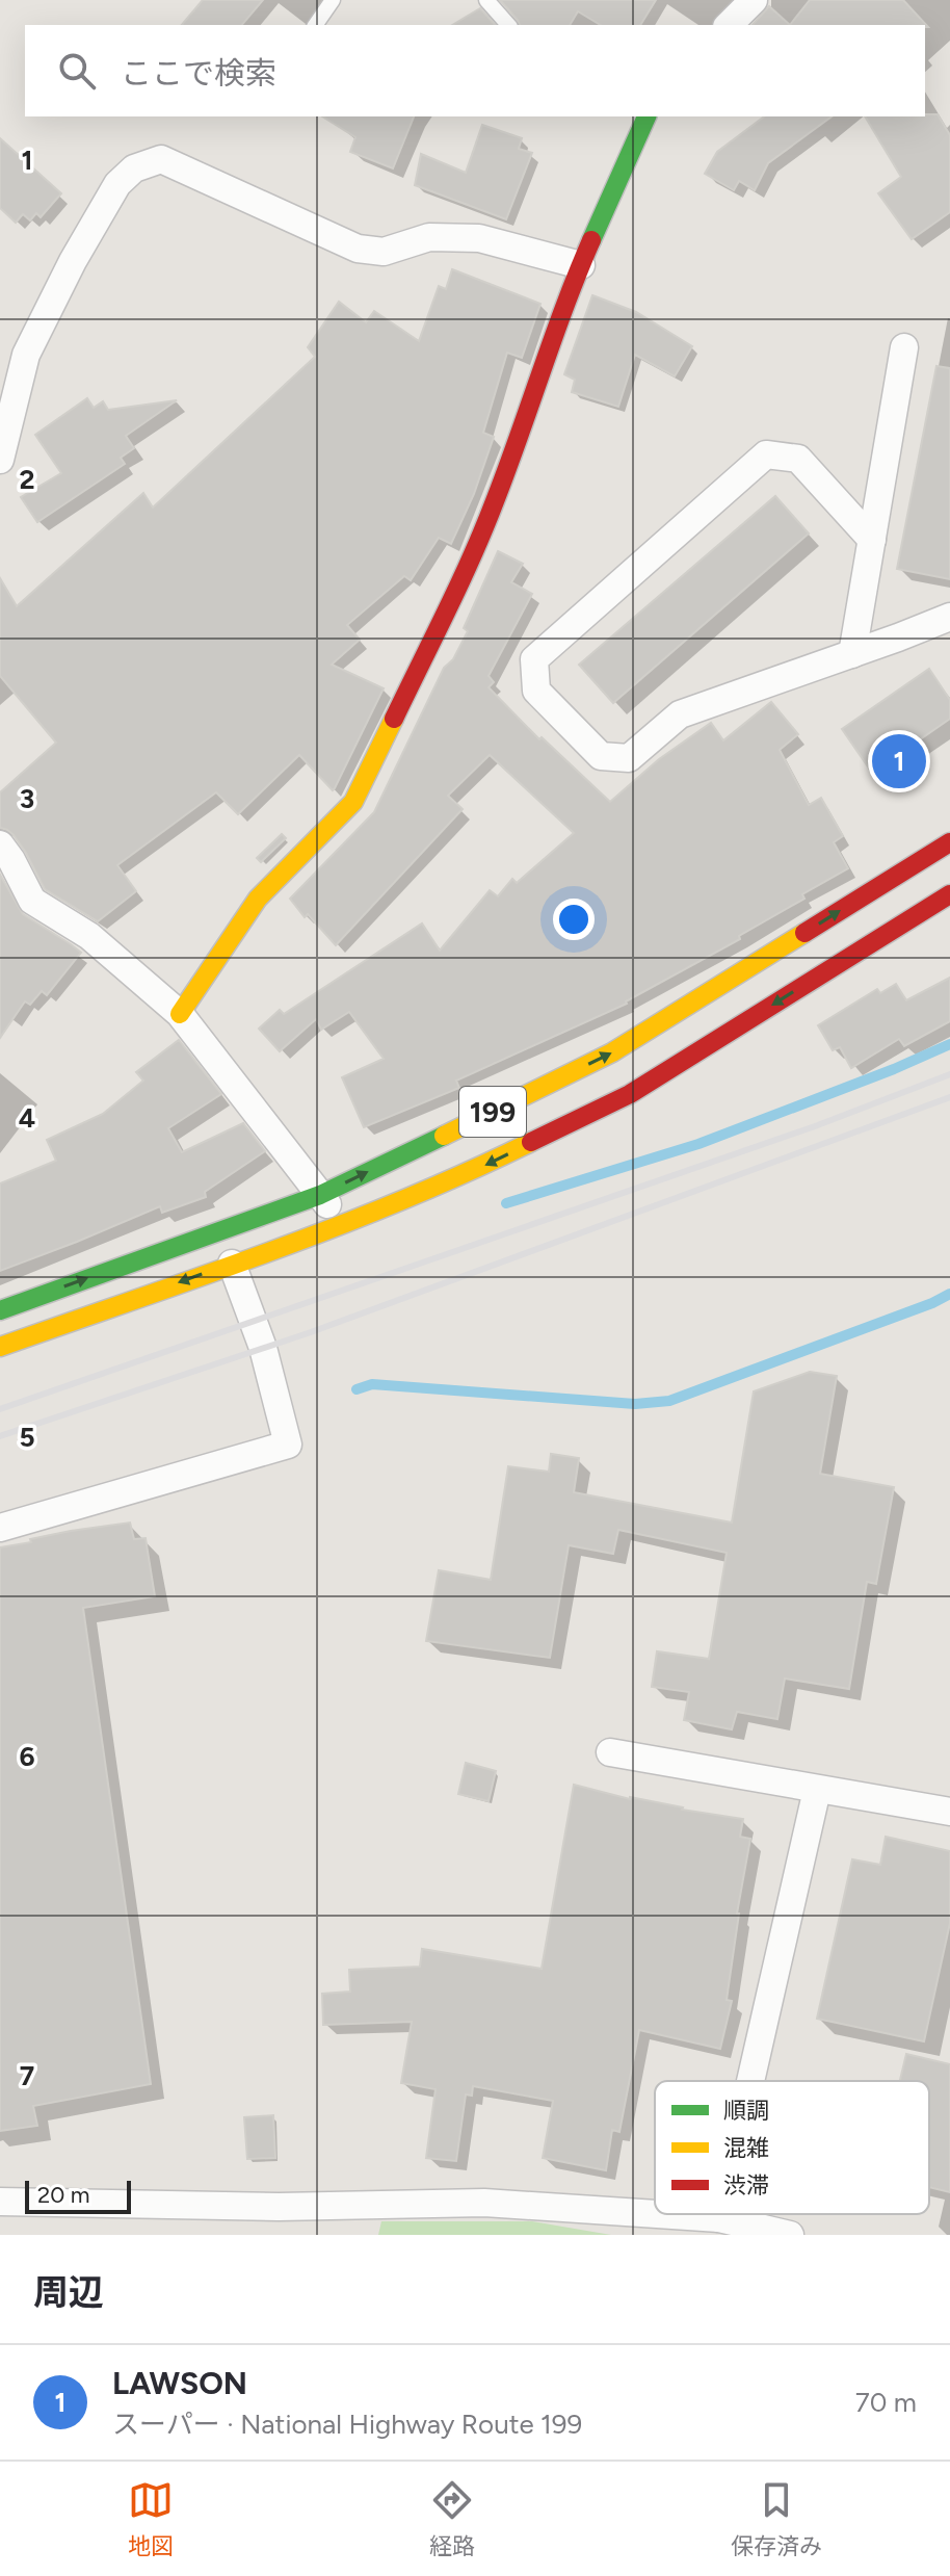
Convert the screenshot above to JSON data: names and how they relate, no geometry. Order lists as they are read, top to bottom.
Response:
{
  "streets": {
    "main road": ["199"]
  },
  "legend": ["順調", "混雑", "渋滞"],
  "scale_bar": "20 m",
  "page": {
    "search": "ここで検索",
    "pins": "1",
    "scale": "20 m",
    "heading": "周辺",
    "list": [
      {
        "mark": "1",
        "name": "LAWSON",
        "note": "スーパー · National Highway Route 199",
        "value": "70 m"
      }
    ],
    "nav": ["地図", "経路", "保存済み"]
  },
  "grid": {
    "rows": [
      "1",
      "2",
      "3",
      "4",
      "5",
      "6",
      "7"
    ]
  }
}
